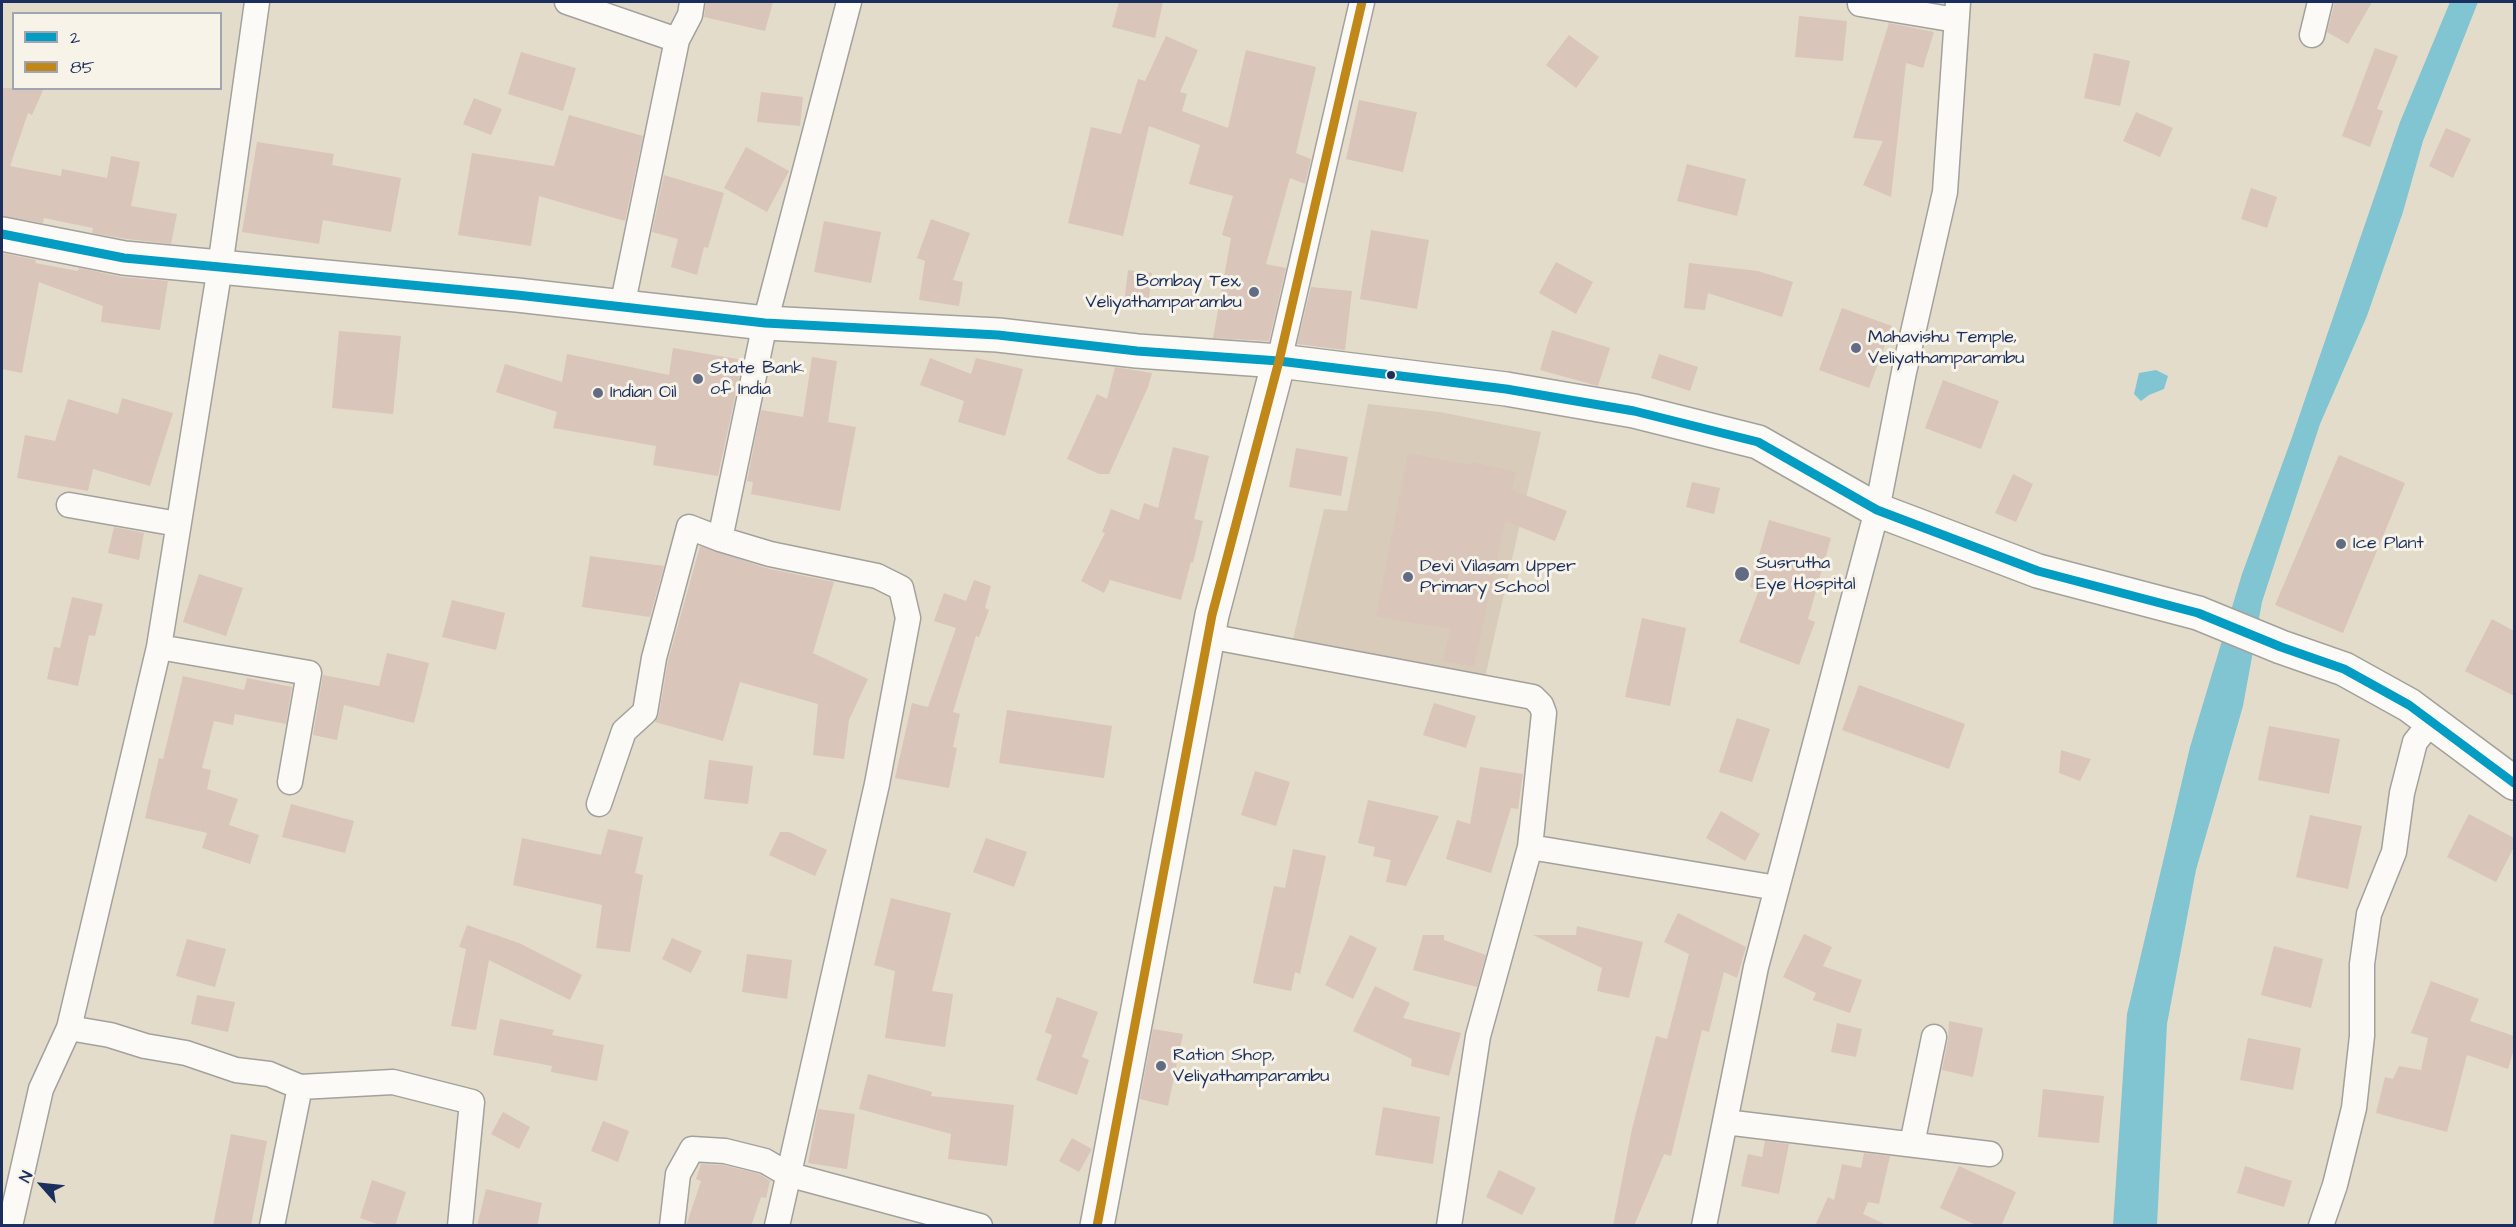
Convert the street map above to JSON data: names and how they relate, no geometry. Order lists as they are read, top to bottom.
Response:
{
  "places": [
    "Bombay Tex, Veliyathamparambu",
    "Mahavishu Temple, Veliyathamparambu",
    "State Bank of India",
    "Indian Oil",
    "Ice Plant",
    "Susrutha Eye Hospital",
    "Devi Vilasam Upper Primary School",
    "Ration Shop, Veliyathamparambu"
  ],
  "lines": ["transit line 85", "transit line 2"],
  "legend": ["2", "85"],
  "north": "top left"
}
